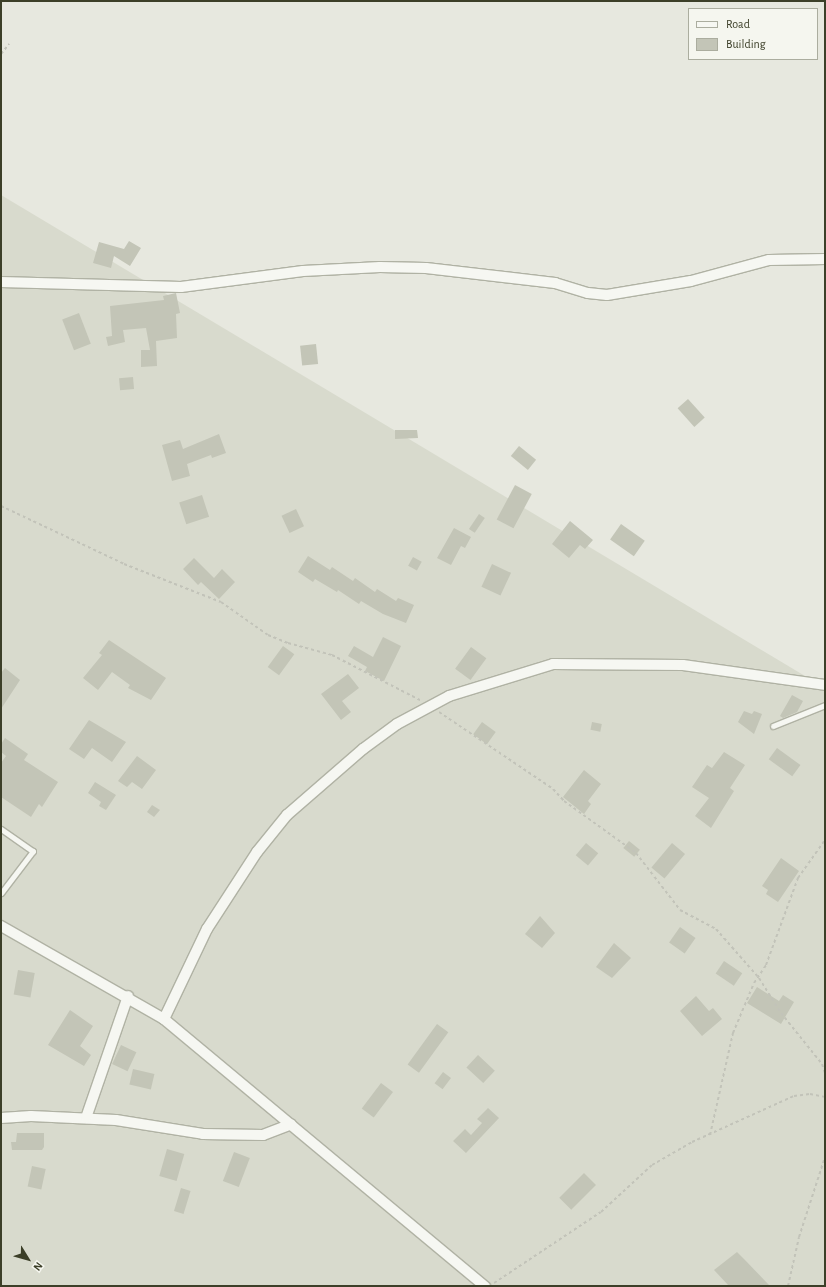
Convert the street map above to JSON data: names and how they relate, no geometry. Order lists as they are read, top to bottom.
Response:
{
  "legend": ["Road", "Building"],
  "north": "bottom right"
}
